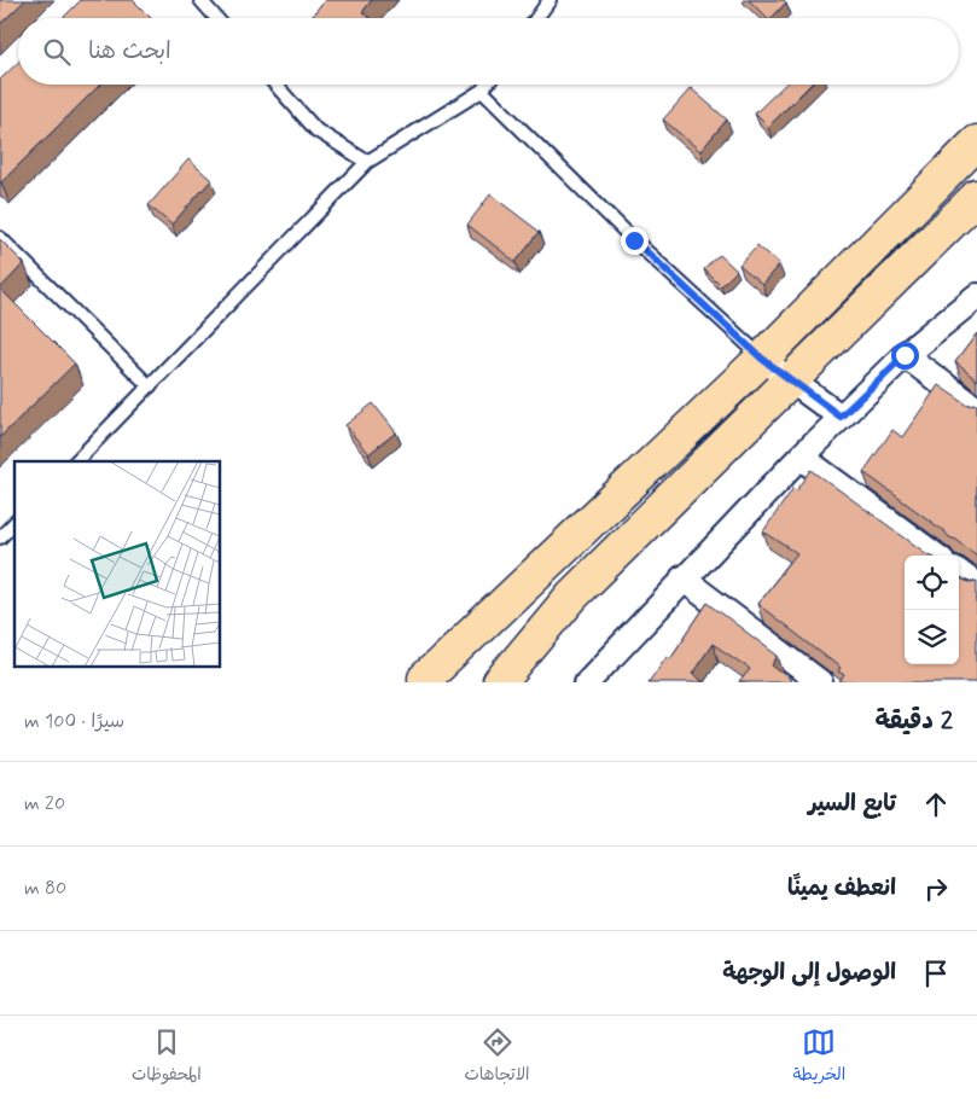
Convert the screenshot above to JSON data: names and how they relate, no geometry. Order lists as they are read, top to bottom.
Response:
{
  "page": {
    "search": "ابحث هنا",
    "heading": ["2 دقيقة", "سيرًا · 100 m"],
    "list": [
      ["تابع السير", "20 m"],
      ["انعطف يمينًا", "80 m"],
      "الوصول إلى الوجهة"
    ],
    "nav": ["الخريطة", "الاتجاهات", "المحفوظات"]
  }
}
